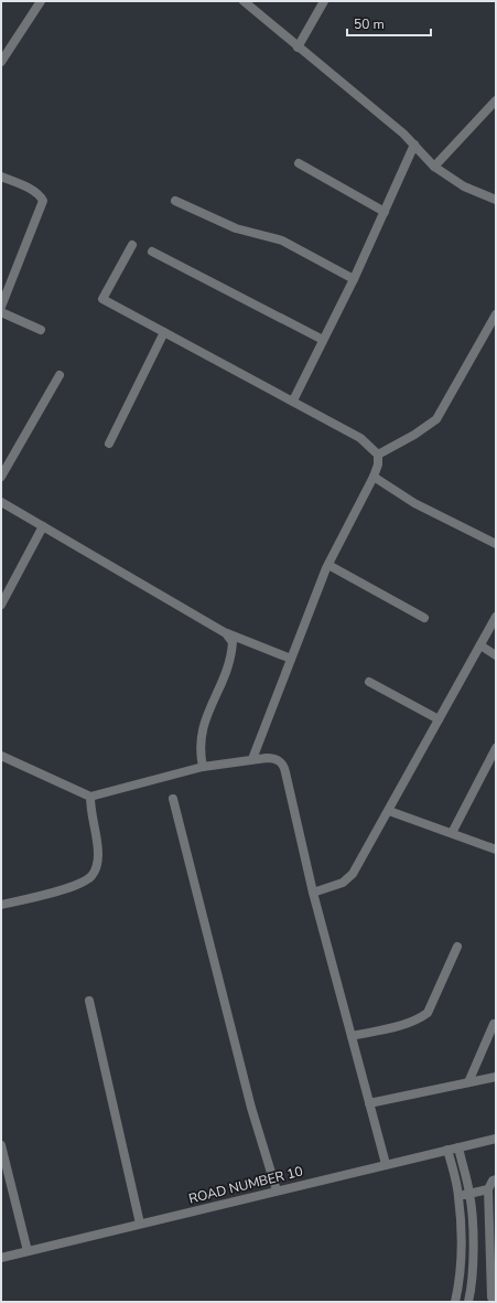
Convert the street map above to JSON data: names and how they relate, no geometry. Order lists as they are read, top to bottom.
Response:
{
  "streets": {
    "street": ["ROAD NUMBER 10"]
  },
  "scale_bar": "50 m"
}
